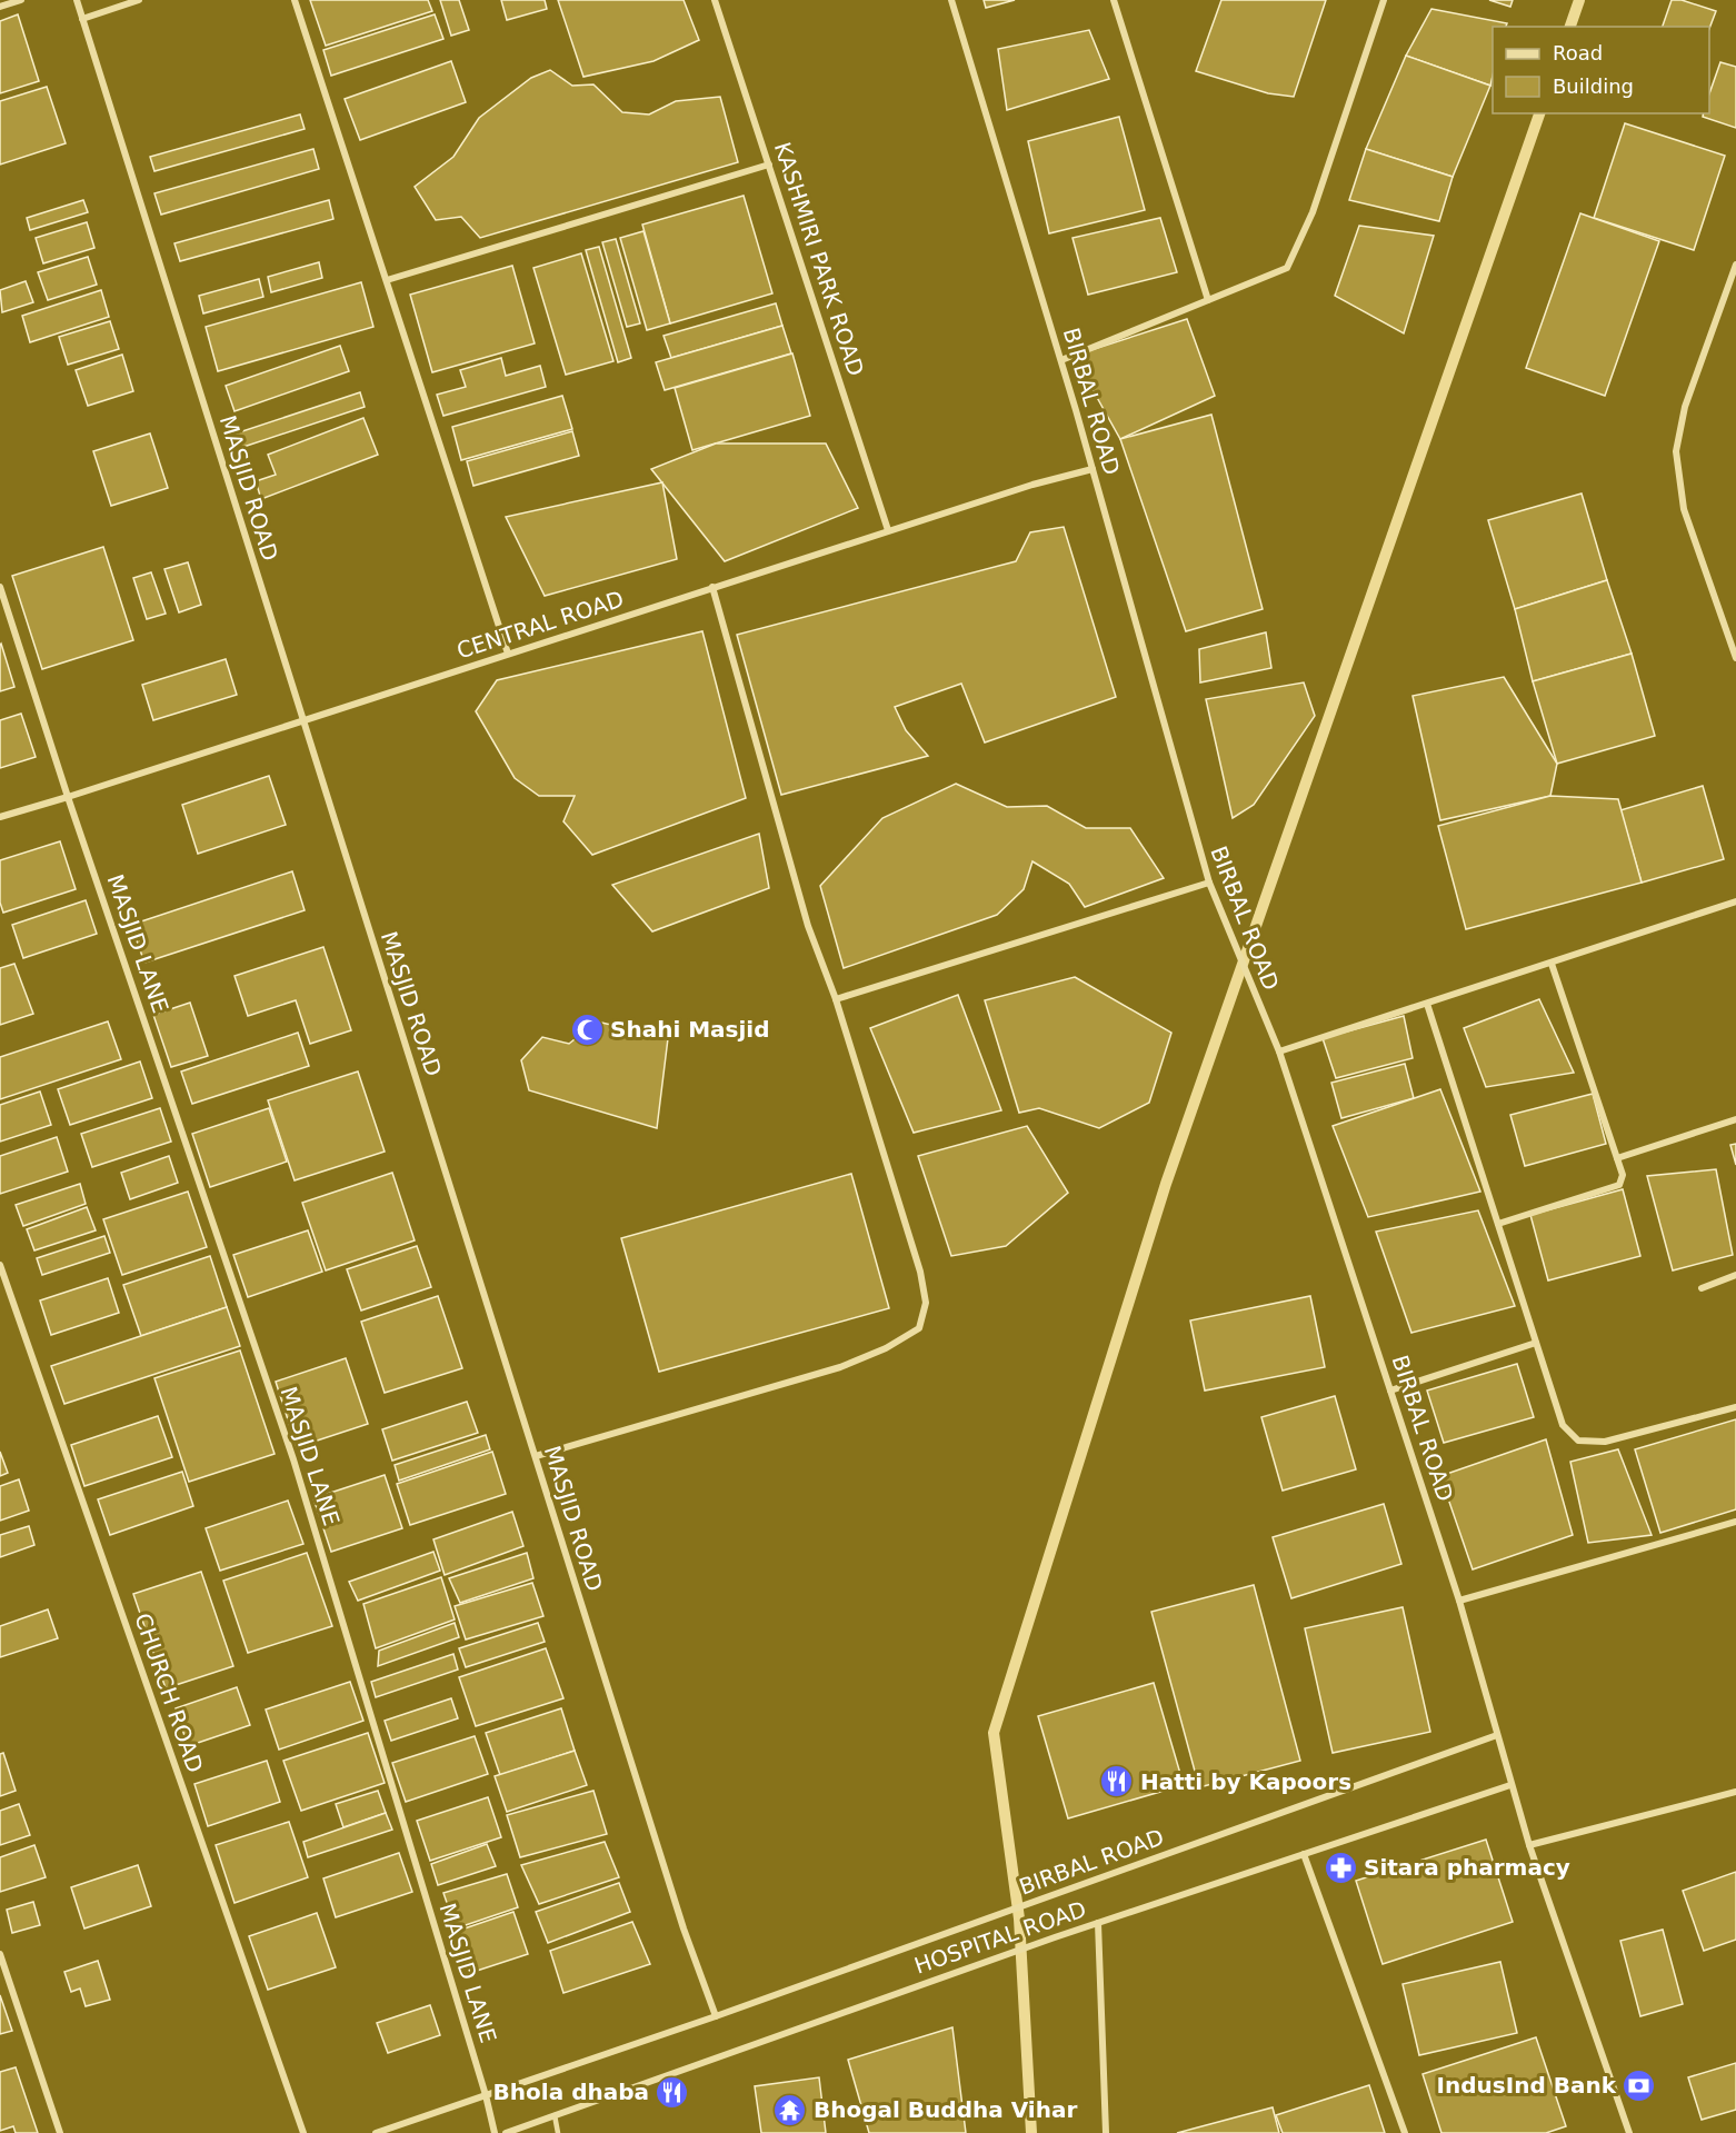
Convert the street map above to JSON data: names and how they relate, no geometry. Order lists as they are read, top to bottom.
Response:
{
  "streets": {
    "street": [
      "KASHMIRI PARK ROAD",
      "BIRBAL ROAD",
      "MASJID ROAD",
      "CENTRAL ROAD",
      "MASJID LANE",
      "CHURCH ROAD",
      "HOSPITAL ROAD"
    ]
  },
  "crossings": [
    ["KASHMIRI PARK ROAD", "CENTRAL ROAD"],
    ["BIRBAL ROAD", "MASJID ROAD"],
    ["BIRBAL ROAD", "CENTRAL ROAD"],
    ["BIRBAL ROAD", "MASJID LANE"],
    ["MASJID ROAD", "CENTRAL ROAD"],
    ["CENTRAL ROAD", "MASJID LANE"]
  ],
  "places": {
    "mosque": ["Shahi Masjid"],
    "restaurant": ["Hatti by Kapoors", "Bhola dhaba"],
    "pharmacy": ["Sitara pharmacy"],
    "bank": ["IndusInd Bank"],
    "temple": ["Bhogal Buddha Vihar"]
  },
  "legend": ["Road", "Building"]
}
